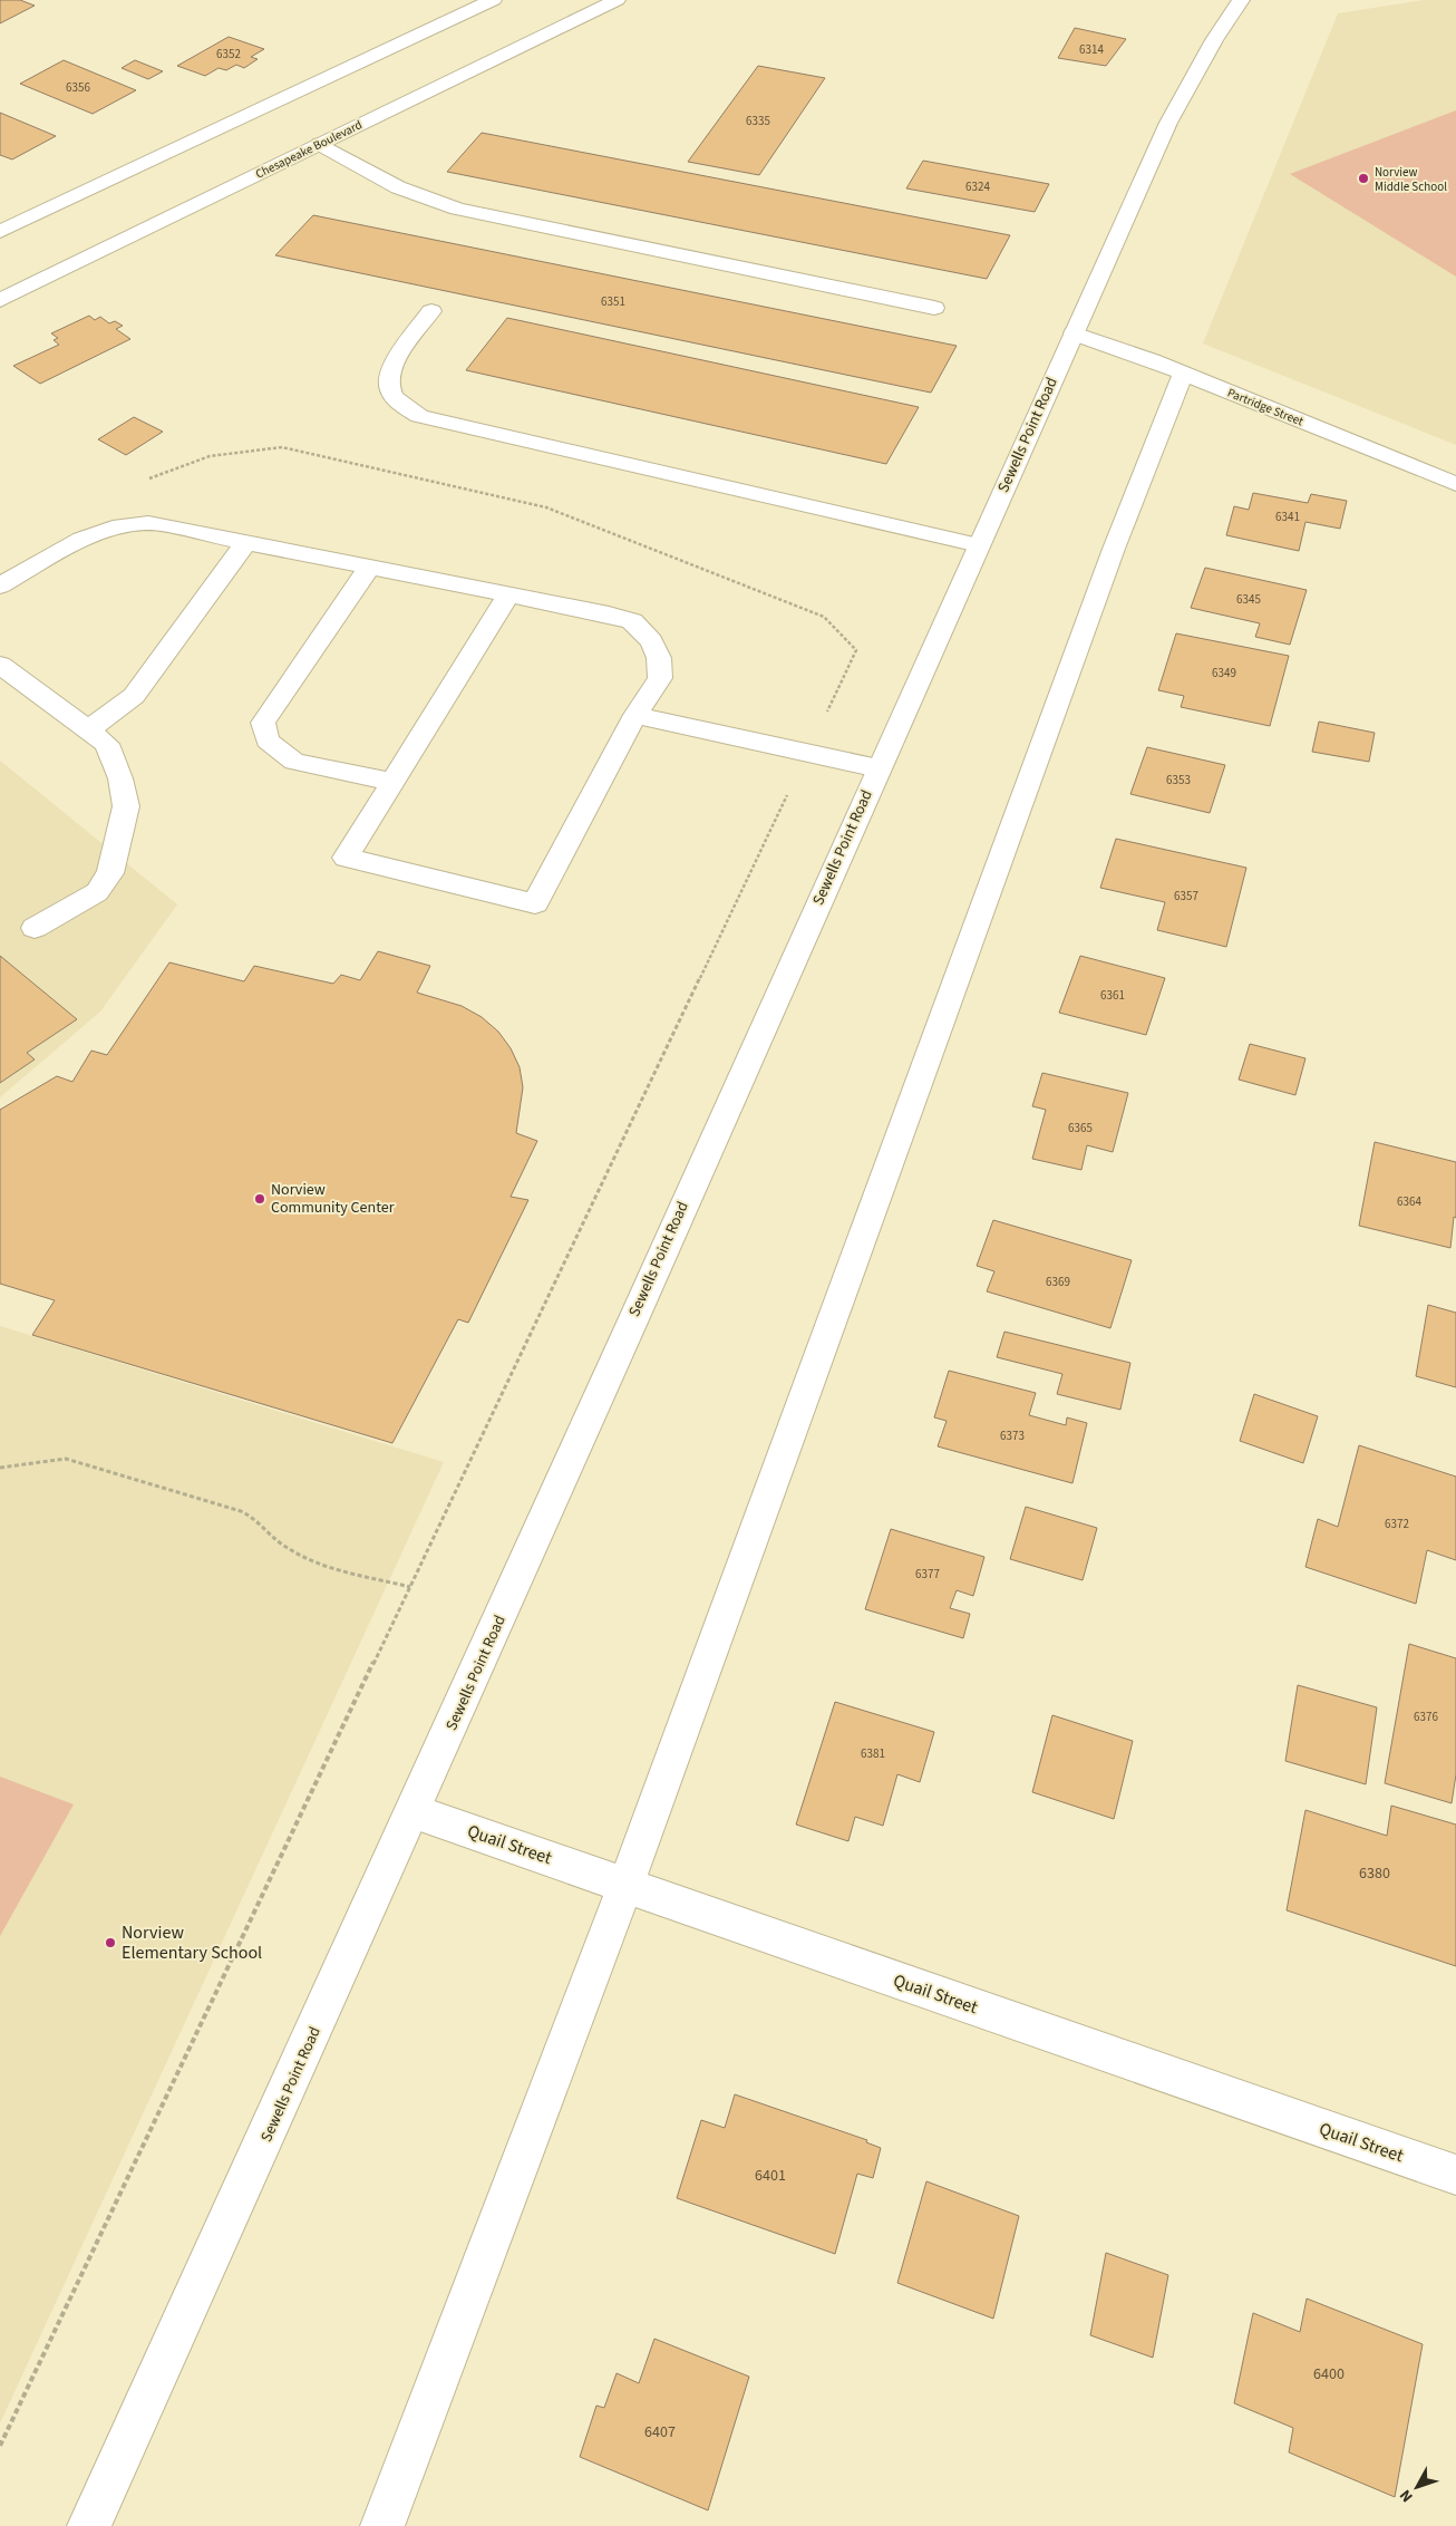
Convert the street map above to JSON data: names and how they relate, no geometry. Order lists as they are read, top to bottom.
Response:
{
  "streets": {
    "main road": [
      "Chesapeake Boulevard",
      "Partridge Street",
      "Sewells Point Road",
      "Quail Street"
    ]
  },
  "crossings": [
    ["Partridge Street", "Sewells Point Road"],
    ["Sewells Point Road", "Quail Street"]
  ],
  "places": ["Norview Middle School", "Norview Community Center", "Norview Elementary School"],
  "house_numbers": [
    "6314",
    "6352",
    "6356",
    "6335",
    "6324",
    "6351",
    "6341",
    "6345",
    "6349",
    "6353",
    "6357",
    "6361",
    "6365",
    "6364",
    "6369",
    "6373",
    "6372",
    "6377",
    "6376",
    "6381",
    "6380",
    "6401",
    "6400",
    "6407"
  ],
  "north": "bottom left"
}
